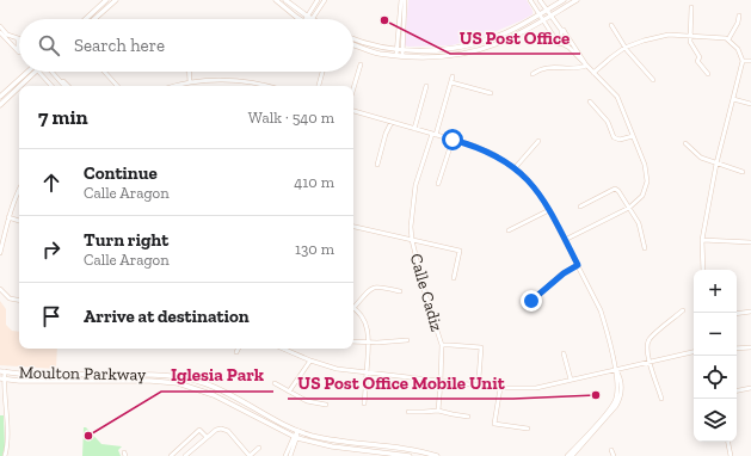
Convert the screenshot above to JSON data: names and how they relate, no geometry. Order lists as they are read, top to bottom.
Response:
{
  "streets": {
    "main road": ["Moulton Parkway"],
    "street": ["Calle Cadiz"]
  },
  "places": ["US Post Office", "US Post Office Mobile Unit", "Iglesia Park"],
  "page": {
    "search": "Search here",
    "heading": ["7 min", "Walk · 540 m"],
    "list": [
      ["Continue", "Calle Aragon", "410 m"],
      ["Turn right", "Calle Aragon", "130 m"],
      "Arrive at destination"
    ],
    "map_buttons": ["+", "−"]
  }
}
